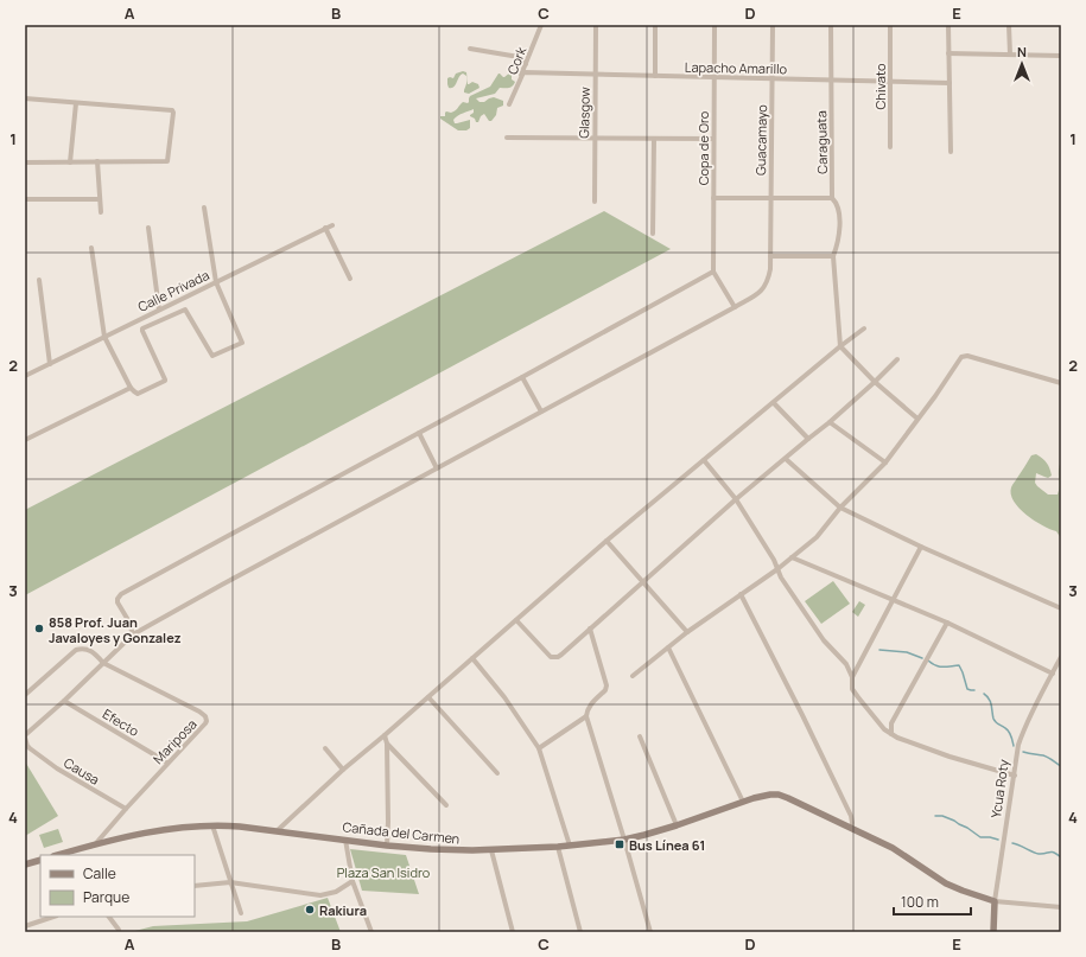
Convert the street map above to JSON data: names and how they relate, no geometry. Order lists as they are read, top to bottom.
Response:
{
  "streets": {
    "street": [
      "Cork",
      "Lapacho Amarillo",
      "Chivato",
      "Glasgow",
      "Guacamayo",
      "Caraguata",
      "Copa de Oro",
      "Calle Privada",
      "Efecto",
      "Mariposa",
      "Causa",
      "Ycua Roty",
      "Cañada del Carmen"
    ]
  },
  "crossings": [
    ["Cork", "Lapacho Amarillo"],
    ["Lapacho Amarillo", "Chivato"],
    ["Lapacho Amarillo", "Glasgow"],
    ["Lapacho Amarillo", "Guacamayo"],
    ["Lapacho Amarillo", "Caraguata"],
    ["Lapacho Amarillo", "Copa de Oro"],
    ["Guacamayo", "Efecto"],
    ["Guacamayo", "Mariposa"],
    ["Guacamayo", "Causa"],
    ["Efecto", "Mariposa"],
    ["Mariposa", "Causa"],
    ["Mariposa", "Cañada del Carmen"],
    ["Ycua Roty", "Cañada del Carmen"]
  ],
  "parks": ["Plaza San Isidro"],
  "places": {
    "other": ["858 Prof. Juan Javaloyes y Gonzalez", "Rakiura"],
    "transit": ["Bus Línea 61"]
  },
  "legend": ["Calle", "Parque"],
  "scale_bar": "100 m",
  "north": "top",
  "grid": {
    "columns": [
      "A",
      "B",
      "C",
      "D",
      "E"
    ],
    "rows": [
      "1",
      "2",
      "3",
      "4"
    ]
  }
}
